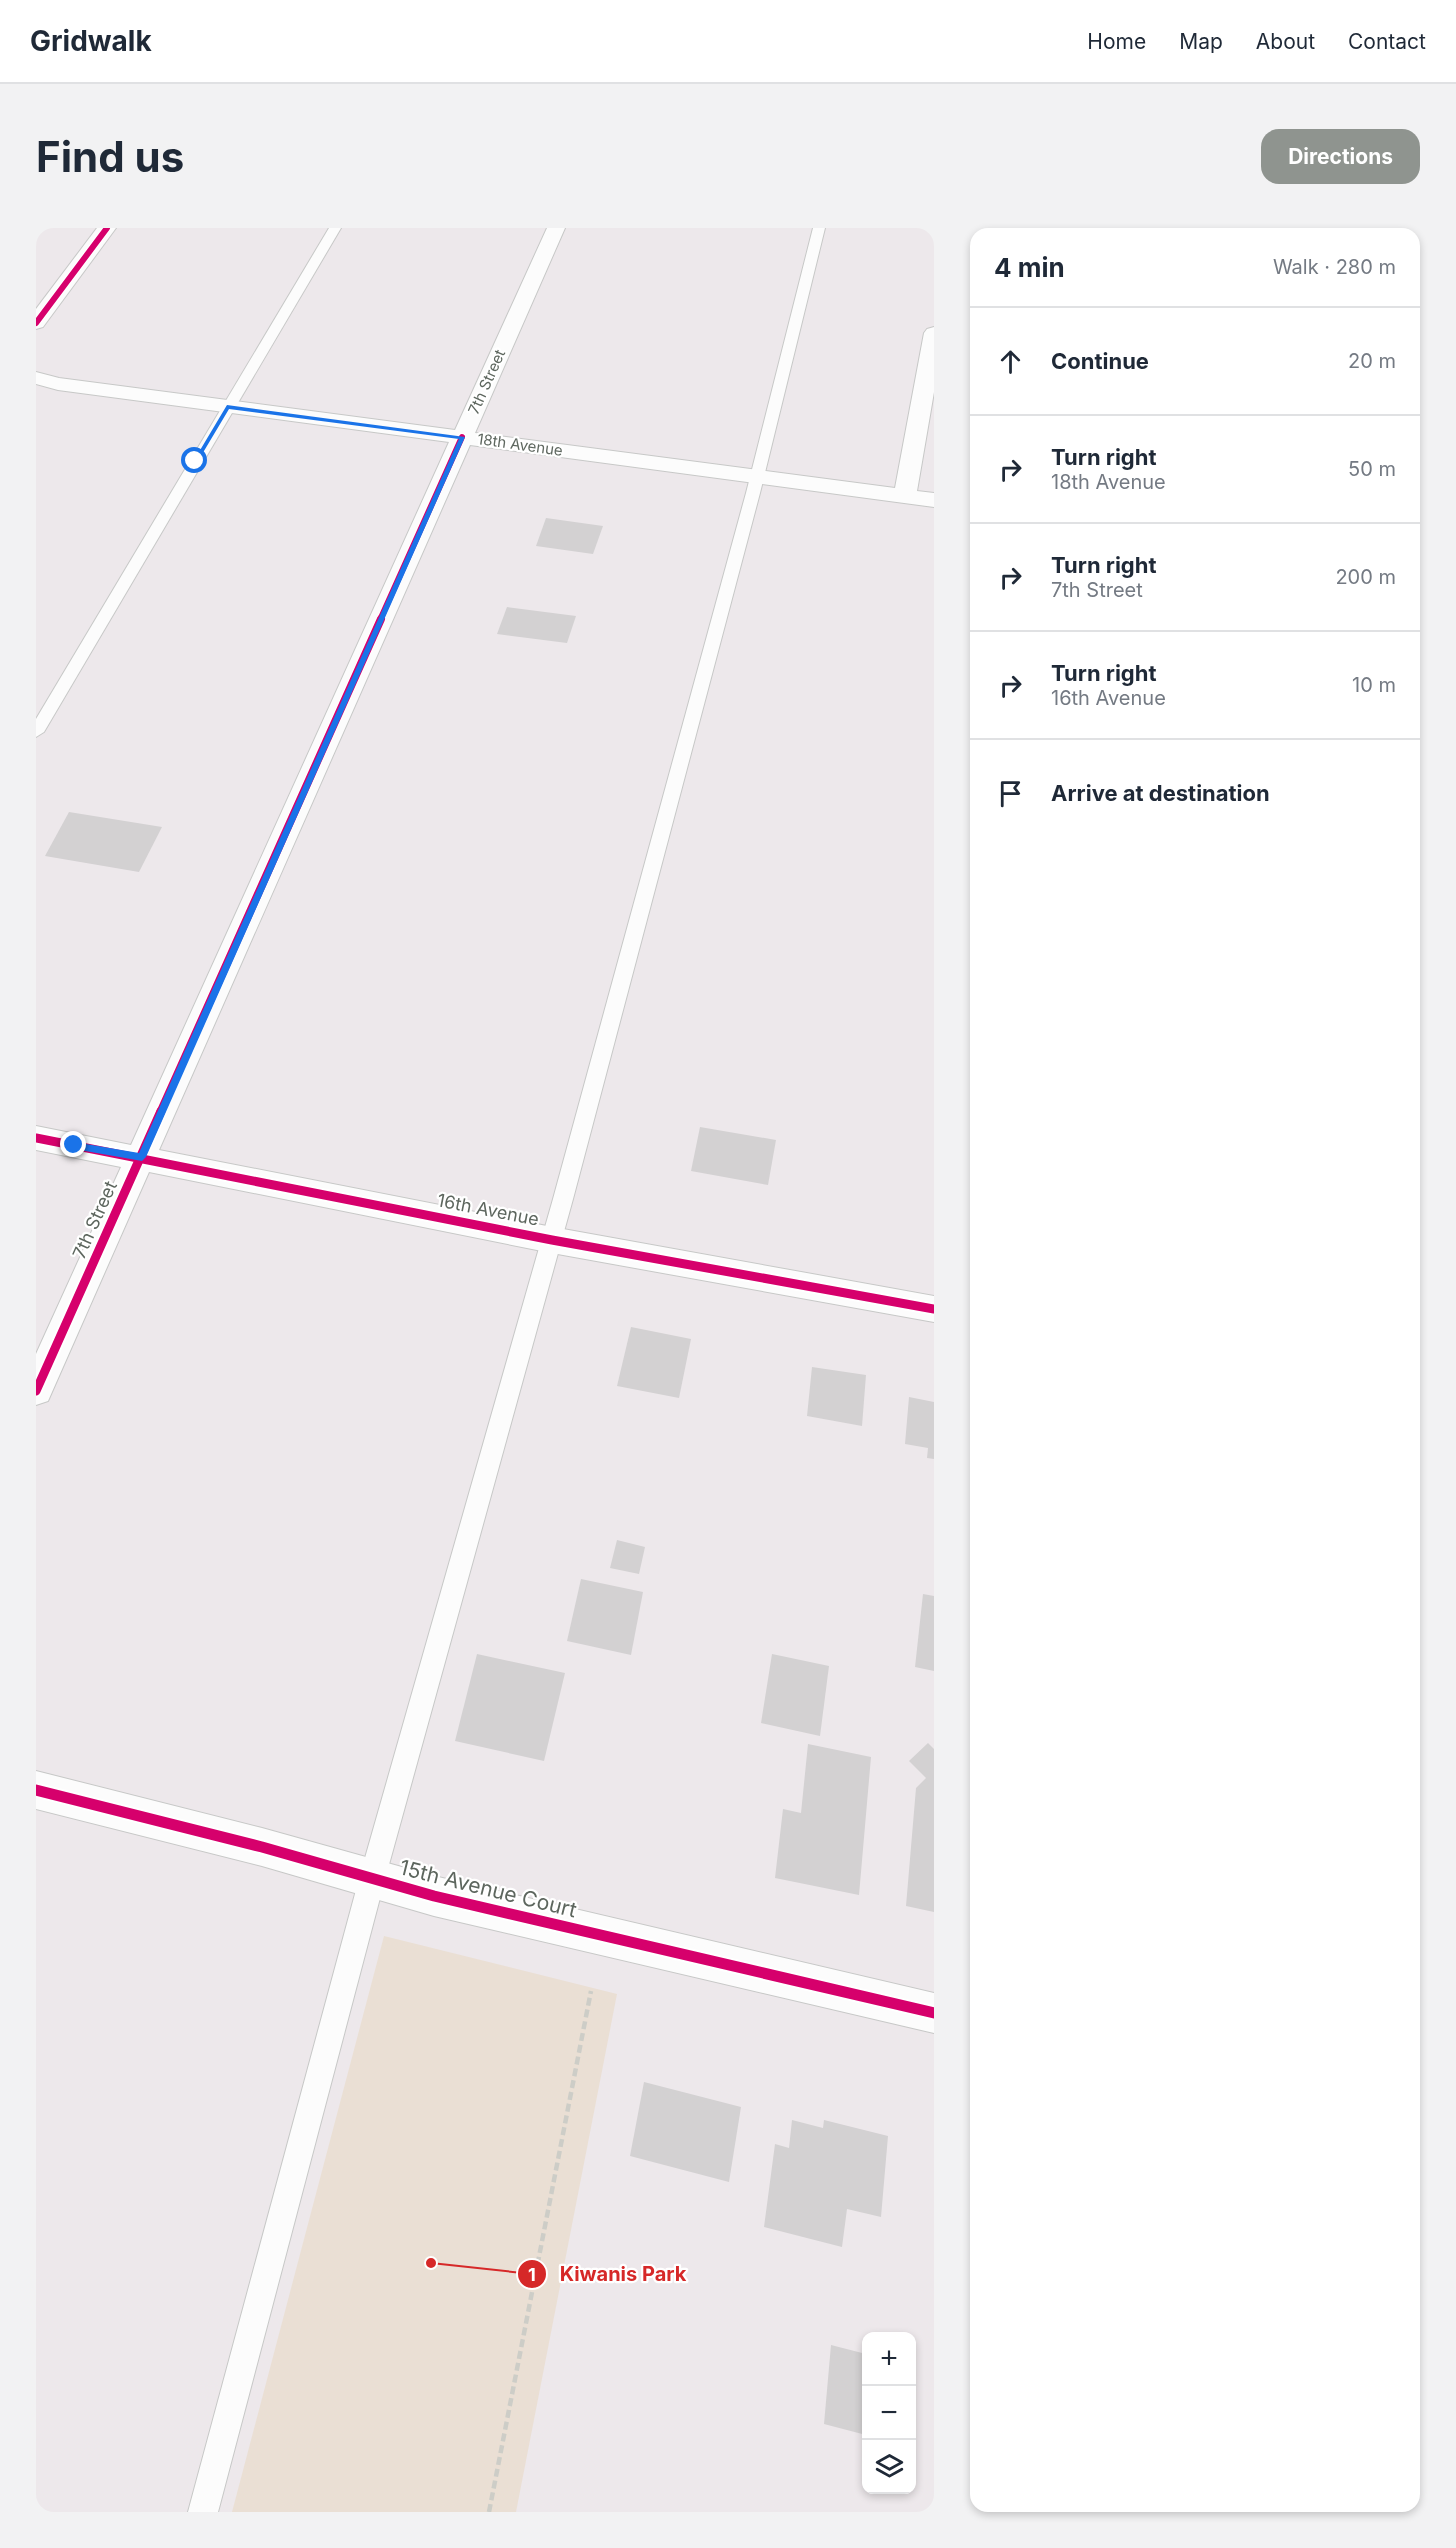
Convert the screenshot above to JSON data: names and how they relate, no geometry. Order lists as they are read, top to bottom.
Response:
{
  "streets": {
    "street": [
      "7th Street",
      "18th Avenue",
      "16th Avenue",
      "15th Avenue Court"
    ]
  },
  "crossings": [
    ["7th Street", "18th Avenue"],
    ["7th Street", "16th Avenue"]
  ],
  "places": ["Kiwanis Park"],
  "page": {
    "header": "Gridwalk",
    "nav": [
      "Home",
      "Map",
      "About",
      "Contact"
    ],
    "buttons": "Directions",
    "title": "Find us",
    "heading": ["4 min", "Walk · 280 m"],
    "list": [
      ["Continue", "20 m"],
      ["Turn right", "18th Avenue", "50 m"],
      ["Turn right", "7th Street", "200 m"],
      ["Turn right", "16th Avenue", "10 m"],
      "Arrive at destination"
    ],
    "map_buttons": ["+", "−"]
  }
}
